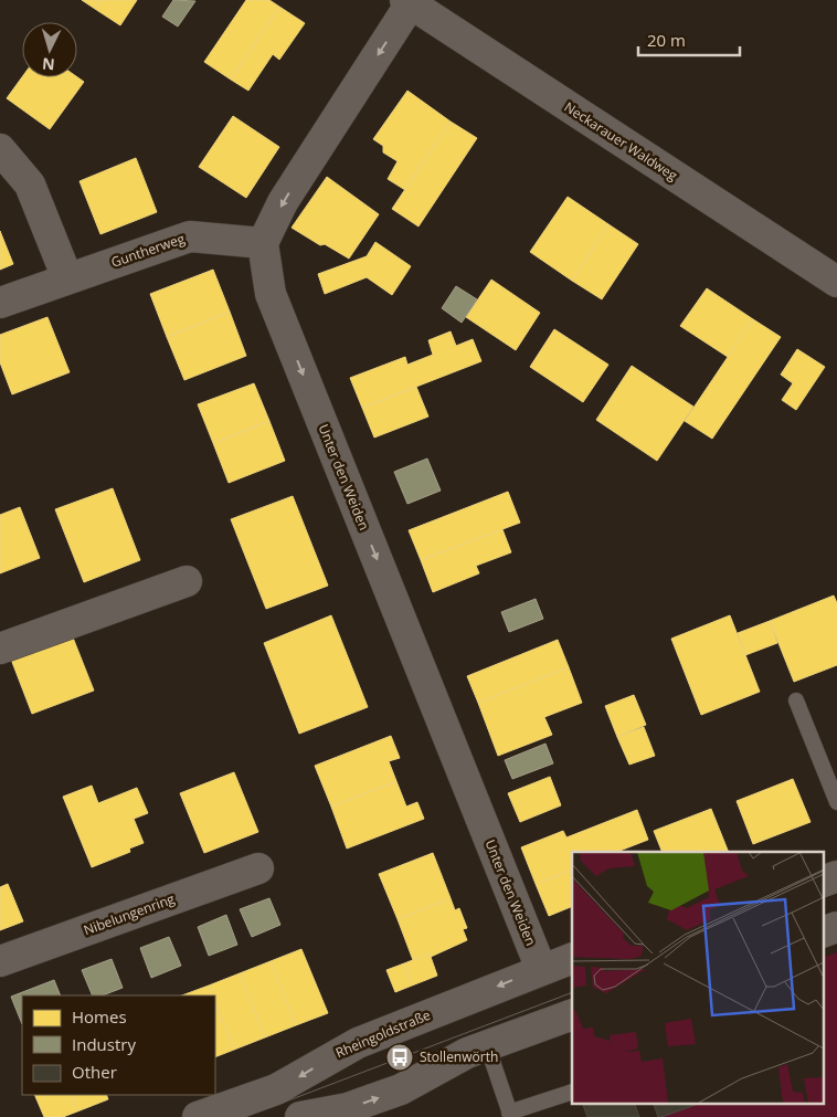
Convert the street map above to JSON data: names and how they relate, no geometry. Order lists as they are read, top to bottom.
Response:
{
  "streets": {
    "street": [
      "Neckarauer Waldweg",
      "Guntherweg",
      "Unter den Weiden",
      "Nibelungenring",
      "Rheingoldstraße"
    ]
  },
  "crossings": [
    ["Guntherweg", "Unter den Weiden"],
    ["Unter den Weiden", "Rheingoldstraße"]
  ],
  "one_way": ["Unter den Weiden"],
  "places": {
    "bus stop": ["Stollenwörth"]
  },
  "legend": ["Homes", "Industry", "Other"],
  "scale_bar": "20 m",
  "north": "bottom"
}
